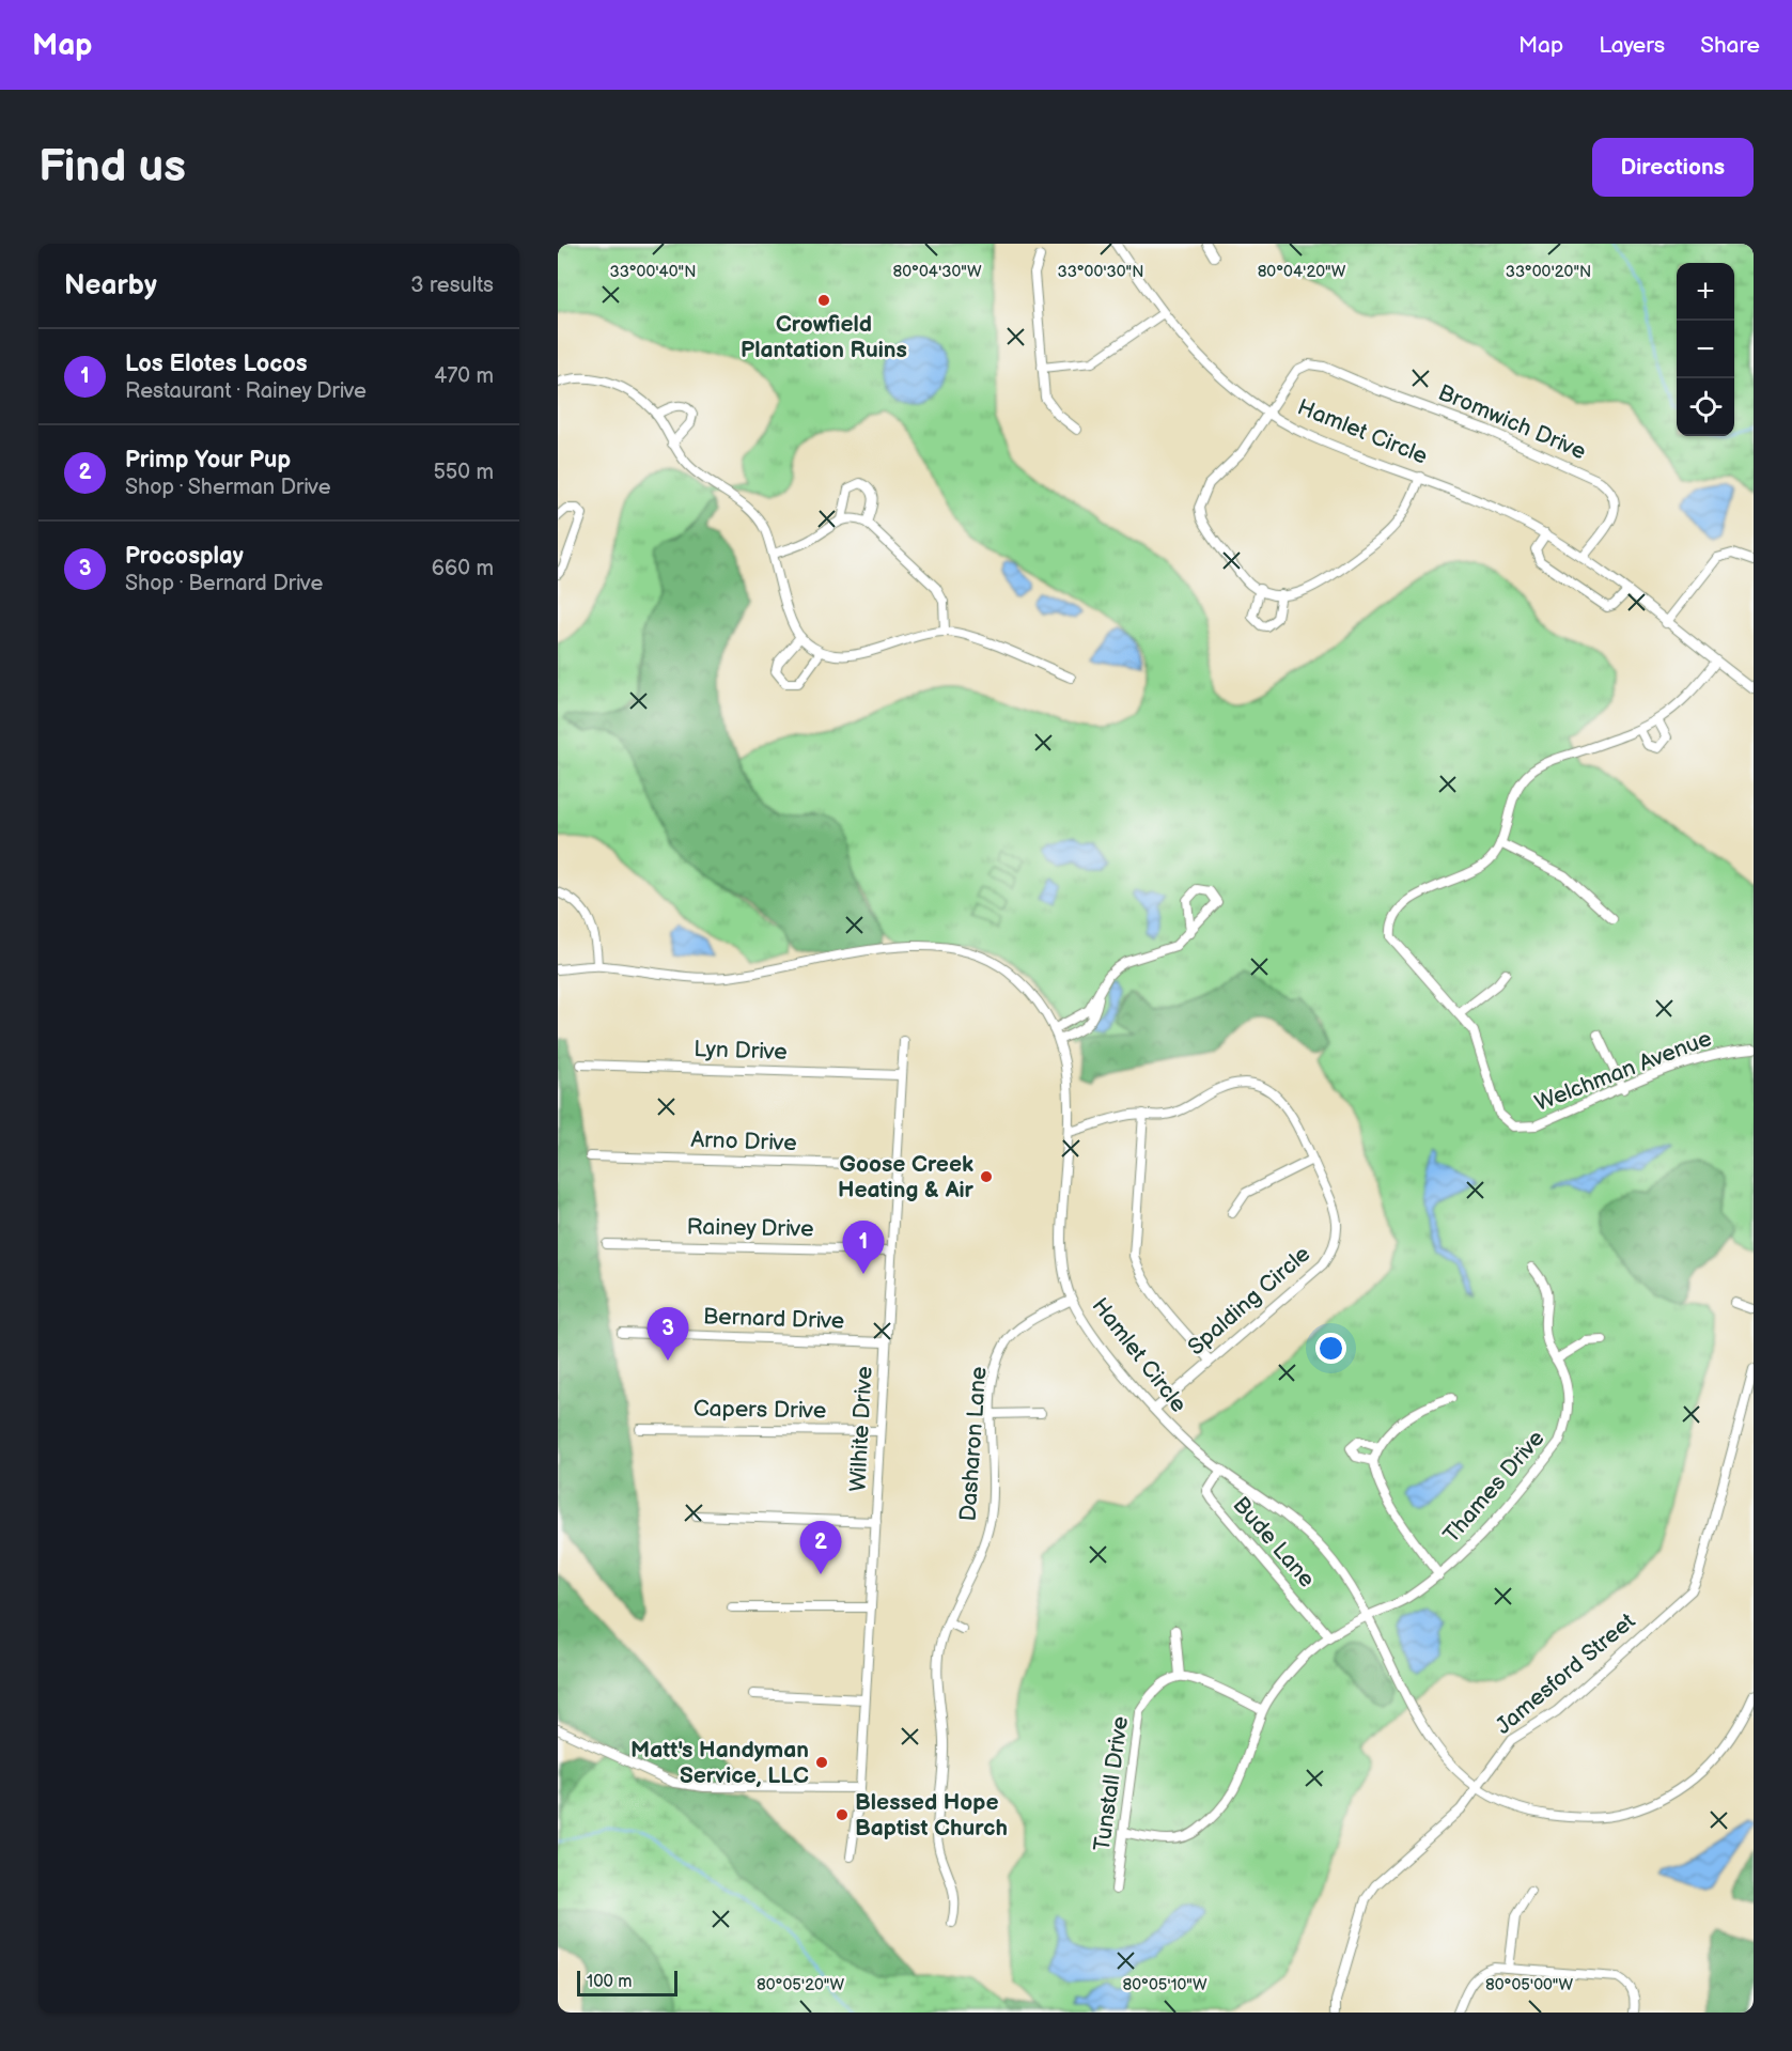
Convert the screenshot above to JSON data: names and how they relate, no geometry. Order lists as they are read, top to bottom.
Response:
{
  "streets": {
    "street": [
      "Bromwich Drive",
      "Hamlet Circle",
      "Lyn Drive",
      "Welchman Avenue",
      "Arno Drive",
      "Rainey Drive",
      "Spalding Circle",
      "Bernard Drive",
      "Capers Drive",
      "Wilhite Drive",
      "Dasharon Lane",
      "Thames Drive",
      "Bude Lane",
      "Jamesford Street",
      "Tunstall Drive"
    ]
  },
  "crossings": [
    ["Bromwich Drive", "Hamlet Circle"],
    ["Hamlet Circle", "Welchman Avenue"],
    ["Hamlet Circle", "Spalding Circle"],
    ["Hamlet Circle", "Dasharon Lane"],
    ["Hamlet Circle", "Thames Drive"],
    ["Hamlet Circle", "Bude Lane"],
    ["Hamlet Circle", "Jamesford Street"],
    ["Lyn Drive", "Wilhite Drive"],
    ["Arno Drive", "Wilhite Drive"],
    ["Rainey Drive", "Wilhite Drive"],
    ["Bernard Drive", "Wilhite Drive"],
    ["Capers Drive", "Wilhite Drive"],
    ["Thames Drive", "Bude Lane"],
    ["Thames Drive", "Tunstall Drive"]
  ],
  "places": [
    "Crowfield Plantation Ruins",
    "Goose Creek Heating & Air",
    "Matt's Handyman Service, LLC",
    "Blessed Hope Baptist Church"
  ],
  "scale_bar": "100 m",
  "page": {
    "header": "Map",
    "nav": ["Map", "Layers", "Share"],
    "buttons": "Directions",
    "title": "Find us",
    "heading": ["Nearby", "3 results"],
    "map_buttons": ["+", "−"],
    "list": [
      {
        "mark": "1",
        "name": "Los Elotes Locos",
        "note": "Restaurant · Rainey Drive",
        "value": "470 m"
      },
      {
        "mark": "2",
        "name": "Primp Your Pup",
        "note": "Shop · Sherman Drive",
        "value": "550 m"
      },
      {
        "mark": "3",
        "name": "Procosplay",
        "note": "Shop · Bernard Drive",
        "value": "660 m"
      }
    ],
    "pins": ["1", "3", "2"],
    "scale": "100 m"
  },
  "coordinates": [
    "33°00'40\"N",
    "33°00'30\"N",
    "33°00'20\"N",
    "80°04'30\"W",
    "80°04'20\"W",
    "80°05'20\"W",
    "80°05'10\"W",
    "80°05'00\"W"
  ]
}
